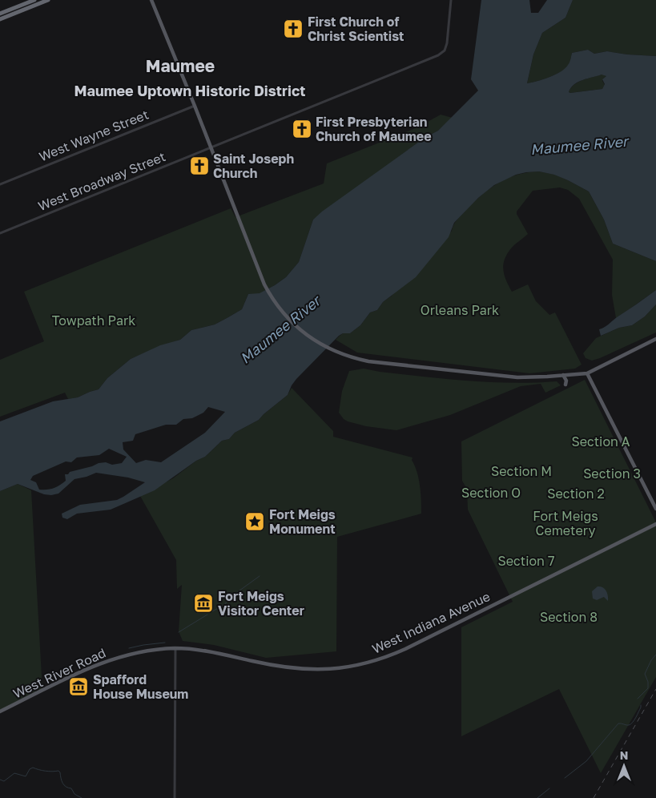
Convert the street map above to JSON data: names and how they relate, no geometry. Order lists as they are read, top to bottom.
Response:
{
  "streets": {
    "main road": ["West Indiana Avenue", "West River Road"],
    "street": ["West Wayne Street", "West Broadway Street"]
  },
  "crossings": [
    ["West Indiana Avenue", "West River Road"]
  ],
  "districts": ["Maumee", "Maumee Uptown Historic District"],
  "water": ["Maumee River"],
  "parks": [
    "Orleans Park",
    "Towpath Park",
    "Section A",
    "Section M",
    "Section 3",
    "Section O",
    "Section 2",
    "Fort Meigs Cemetery",
    "Section 7",
    "Section 8"
  ],
  "places": {
    "church": ["First Church of Christ Scientist", "First Presbyterian Church of Maumee", "Saint Joseph Church"],
    "place": ["Fort Meigs Monument"],
    "museum": ["Fort Meigs Visitor Center", "Spafford House Museum"]
  },
  "north": "top"
}
